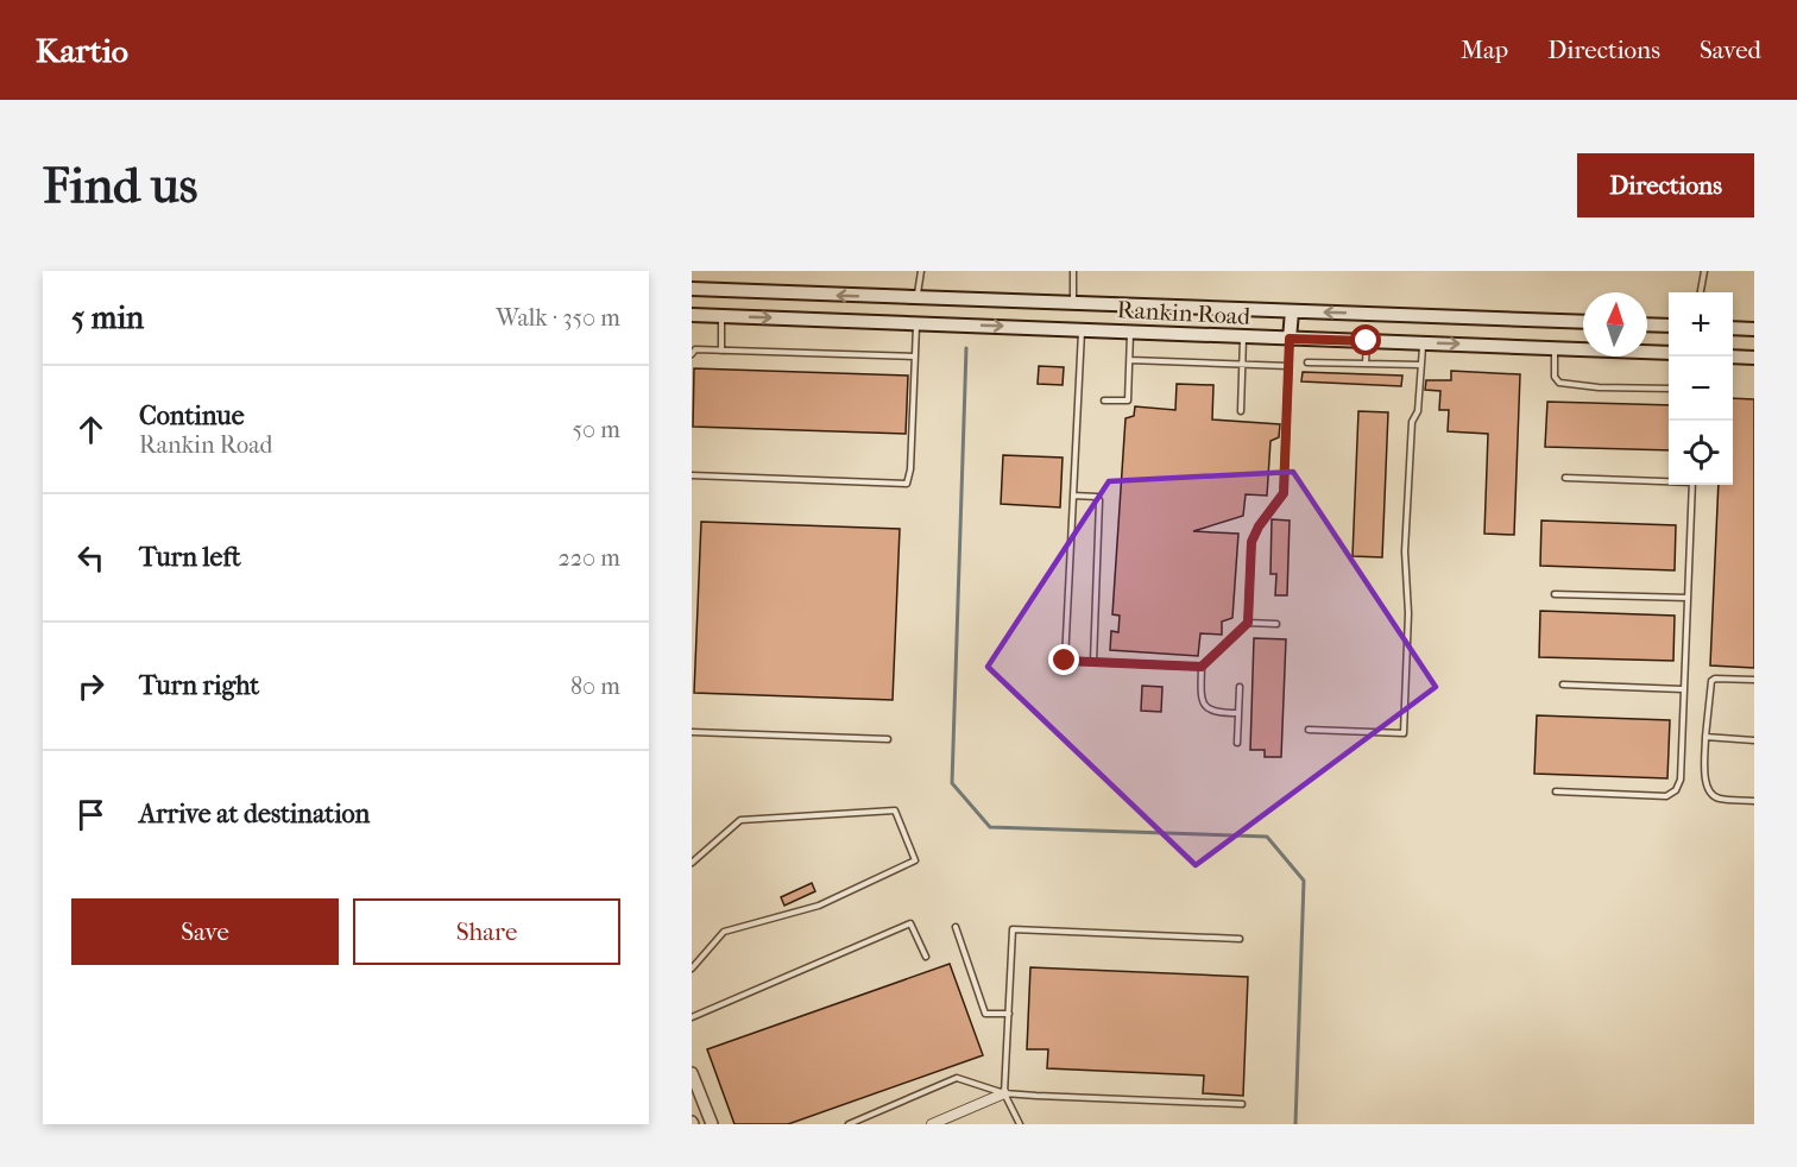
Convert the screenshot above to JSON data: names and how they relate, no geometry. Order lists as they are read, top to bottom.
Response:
{
  "streets": {
    "main road": ["Rankin Road"]
  },
  "north": "top",
  "page": {
    "header": "Kartio",
    "nav": ["Map", "Directions", "Saved"],
    "buttons": [
      "Directions",
      ["Save", "Share"]
    ],
    "title": "Find us",
    "heading": ["5 min", "Walk · 350 m"],
    "map_buttons": ["+", "−"],
    "list": [
      ["Continue", "Rankin Road", "50 m"],
      ["Turn left", "220 m"],
      ["Turn right", "80 m"],
      "Arrive at destination"
    ]
  }
}
